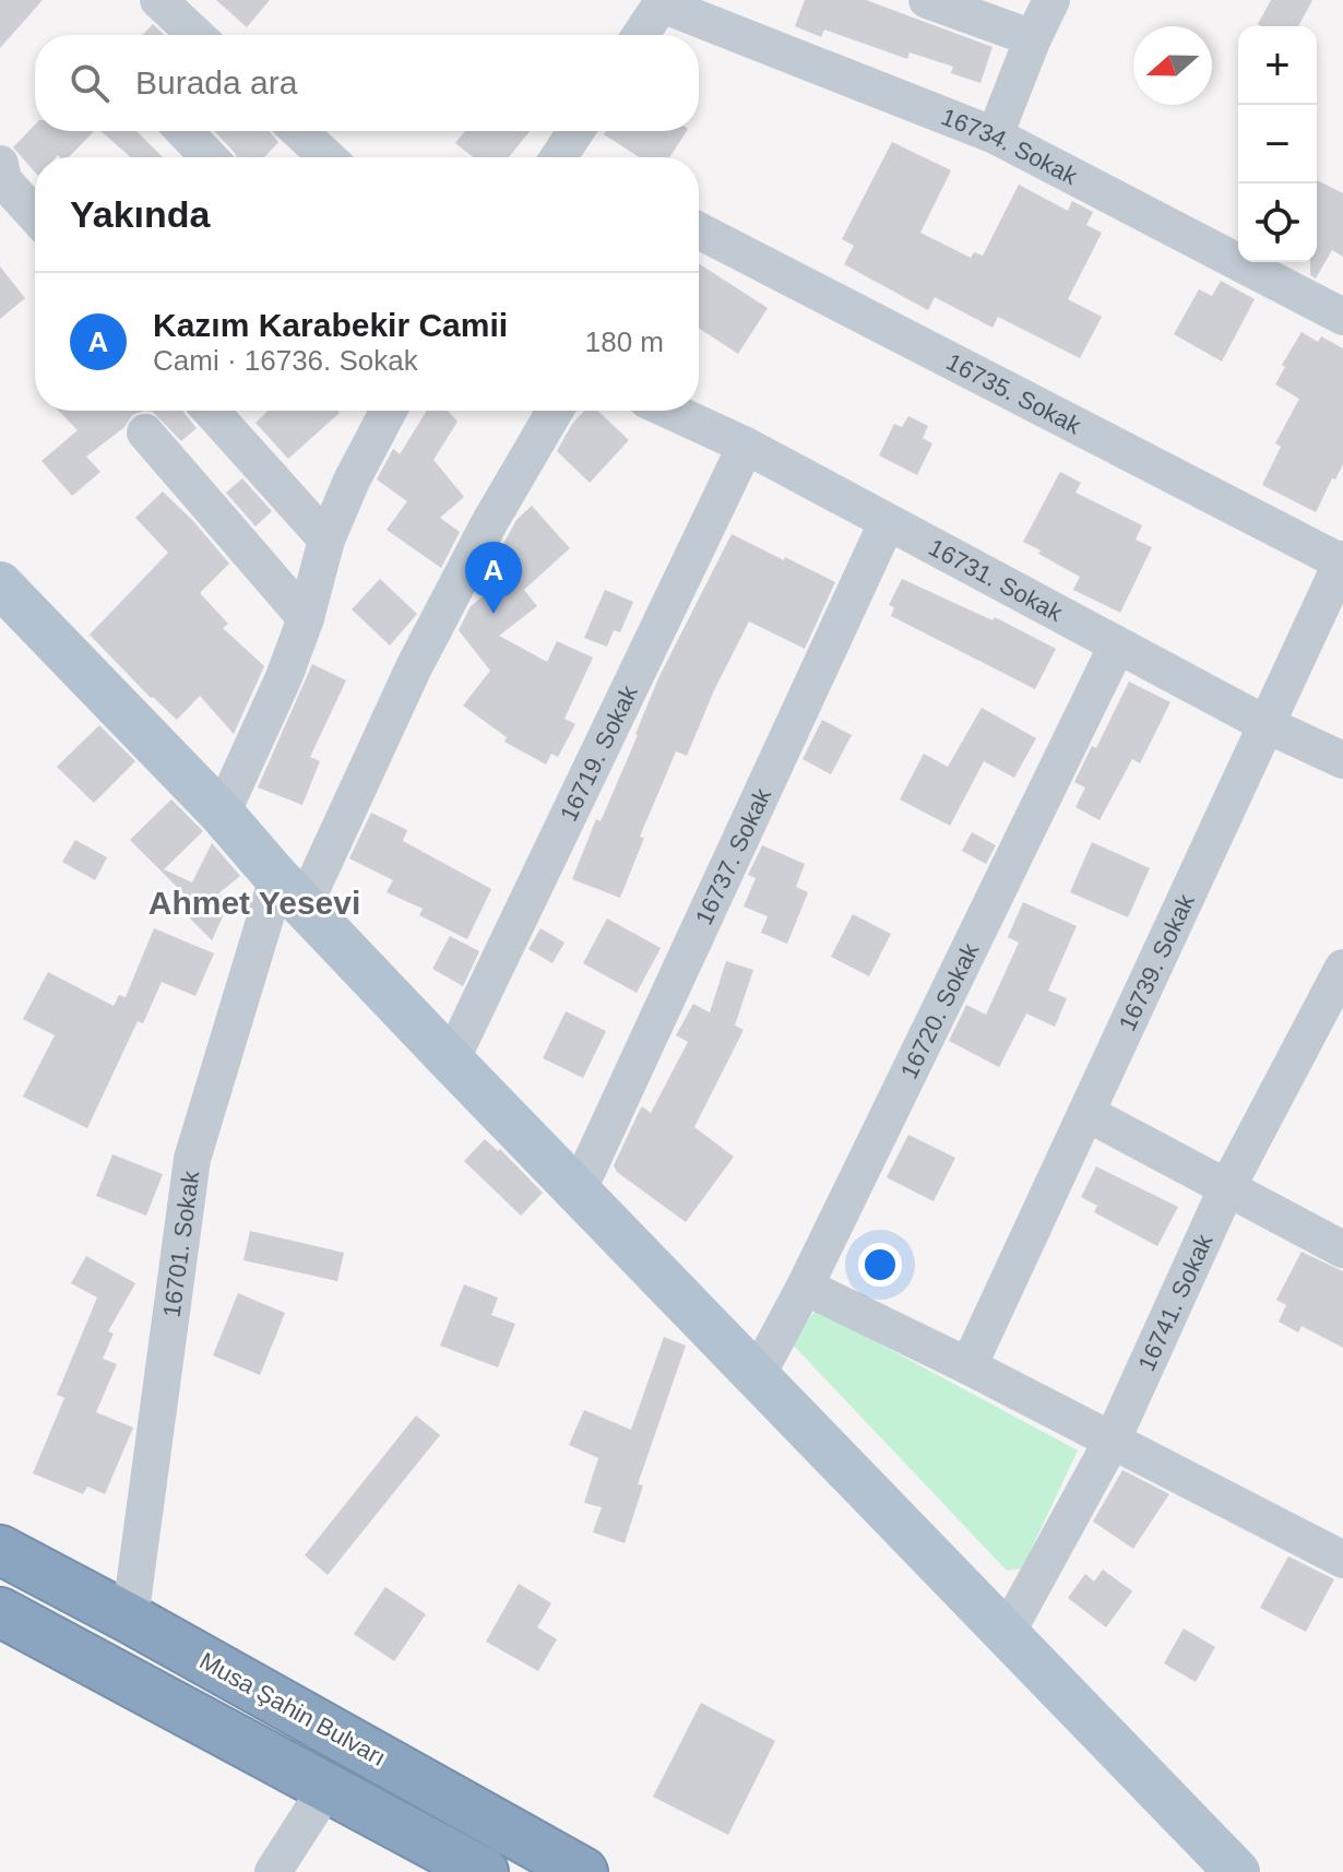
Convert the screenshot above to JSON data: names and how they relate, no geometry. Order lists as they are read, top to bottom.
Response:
{
  "streets": {
    "highway": ["Musa Şahin Bulvarı"],
    "street": [
      "16734. Sokak",
      "16735. Sokak",
      "16731. Sokak",
      "16719. Sokak",
      "16737. Sokak",
      "16739. Sokak",
      "16720. Sokak",
      "16701. Sokak",
      "16741. Sokak"
    ]
  },
  "crossings": [
    ["16735. Sokak", "16739. Sokak"],
    ["16731. Sokak", "16719. Sokak"],
    ["16731. Sokak", "16737. Sokak"],
    ["16731. Sokak", "16739. Sokak"],
    ["16731. Sokak", "16720. Sokak"],
    ["16701. Sokak", "Musa Şahin Bulvarı"]
  ],
  "districts": ["Ahmet Yesevi"],
  "north": "left",
  "page": {
    "map_buttons": ["+", "−"],
    "search": "Burada ara",
    "heading": "Yakında",
    "list": [
      {
        "mark": "A",
        "name": "Kazım Karabekir Camii",
        "note": "Cami · 16736. Sokak",
        "value": "180 m"
      }
    ],
    "pins": "A"
  }
}
